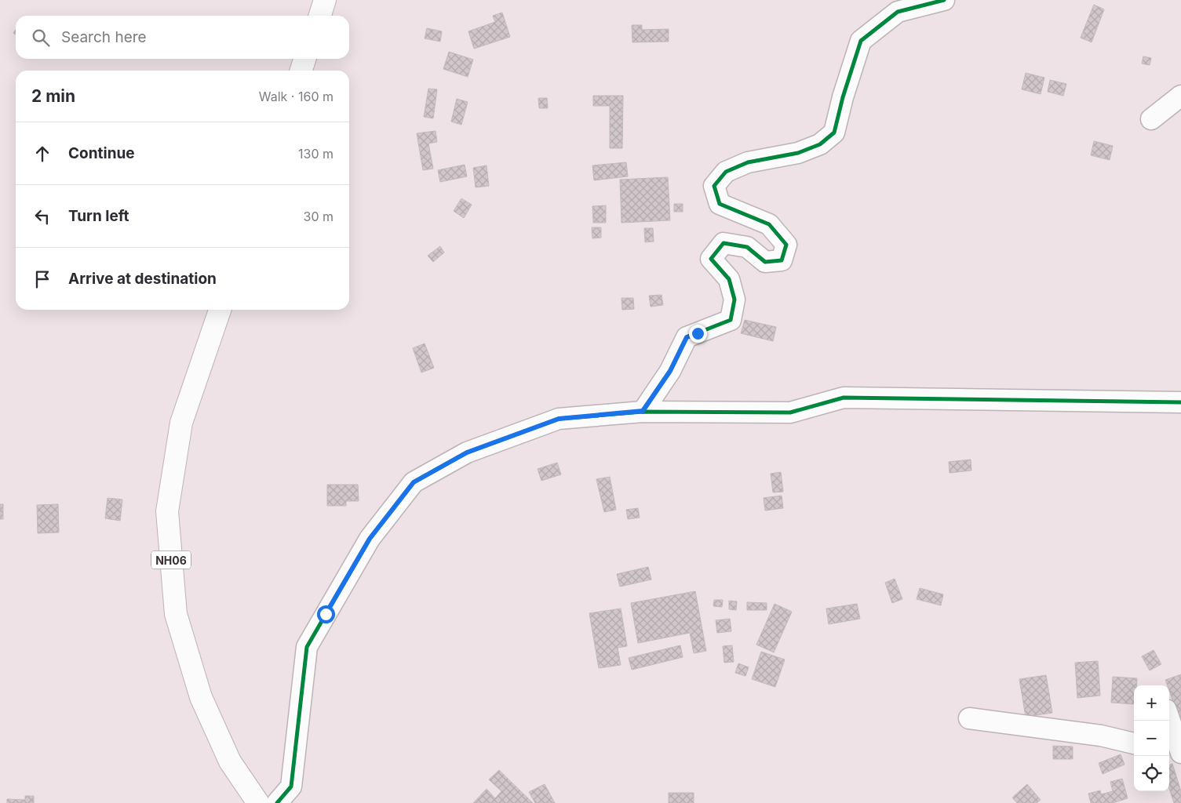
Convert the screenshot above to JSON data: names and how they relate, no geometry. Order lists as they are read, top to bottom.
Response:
{
  "streets": {
    "main road": ["NH06"]
  },
  "page": {
    "search": "Search here",
    "heading": ["2 min", "Walk · 160 m"],
    "list": [
      ["Continue", "130 m"],
      ["Turn left", "30 m"],
      "Arrive at destination"
    ],
    "map_buttons": ["+", "−"]
  }
}
